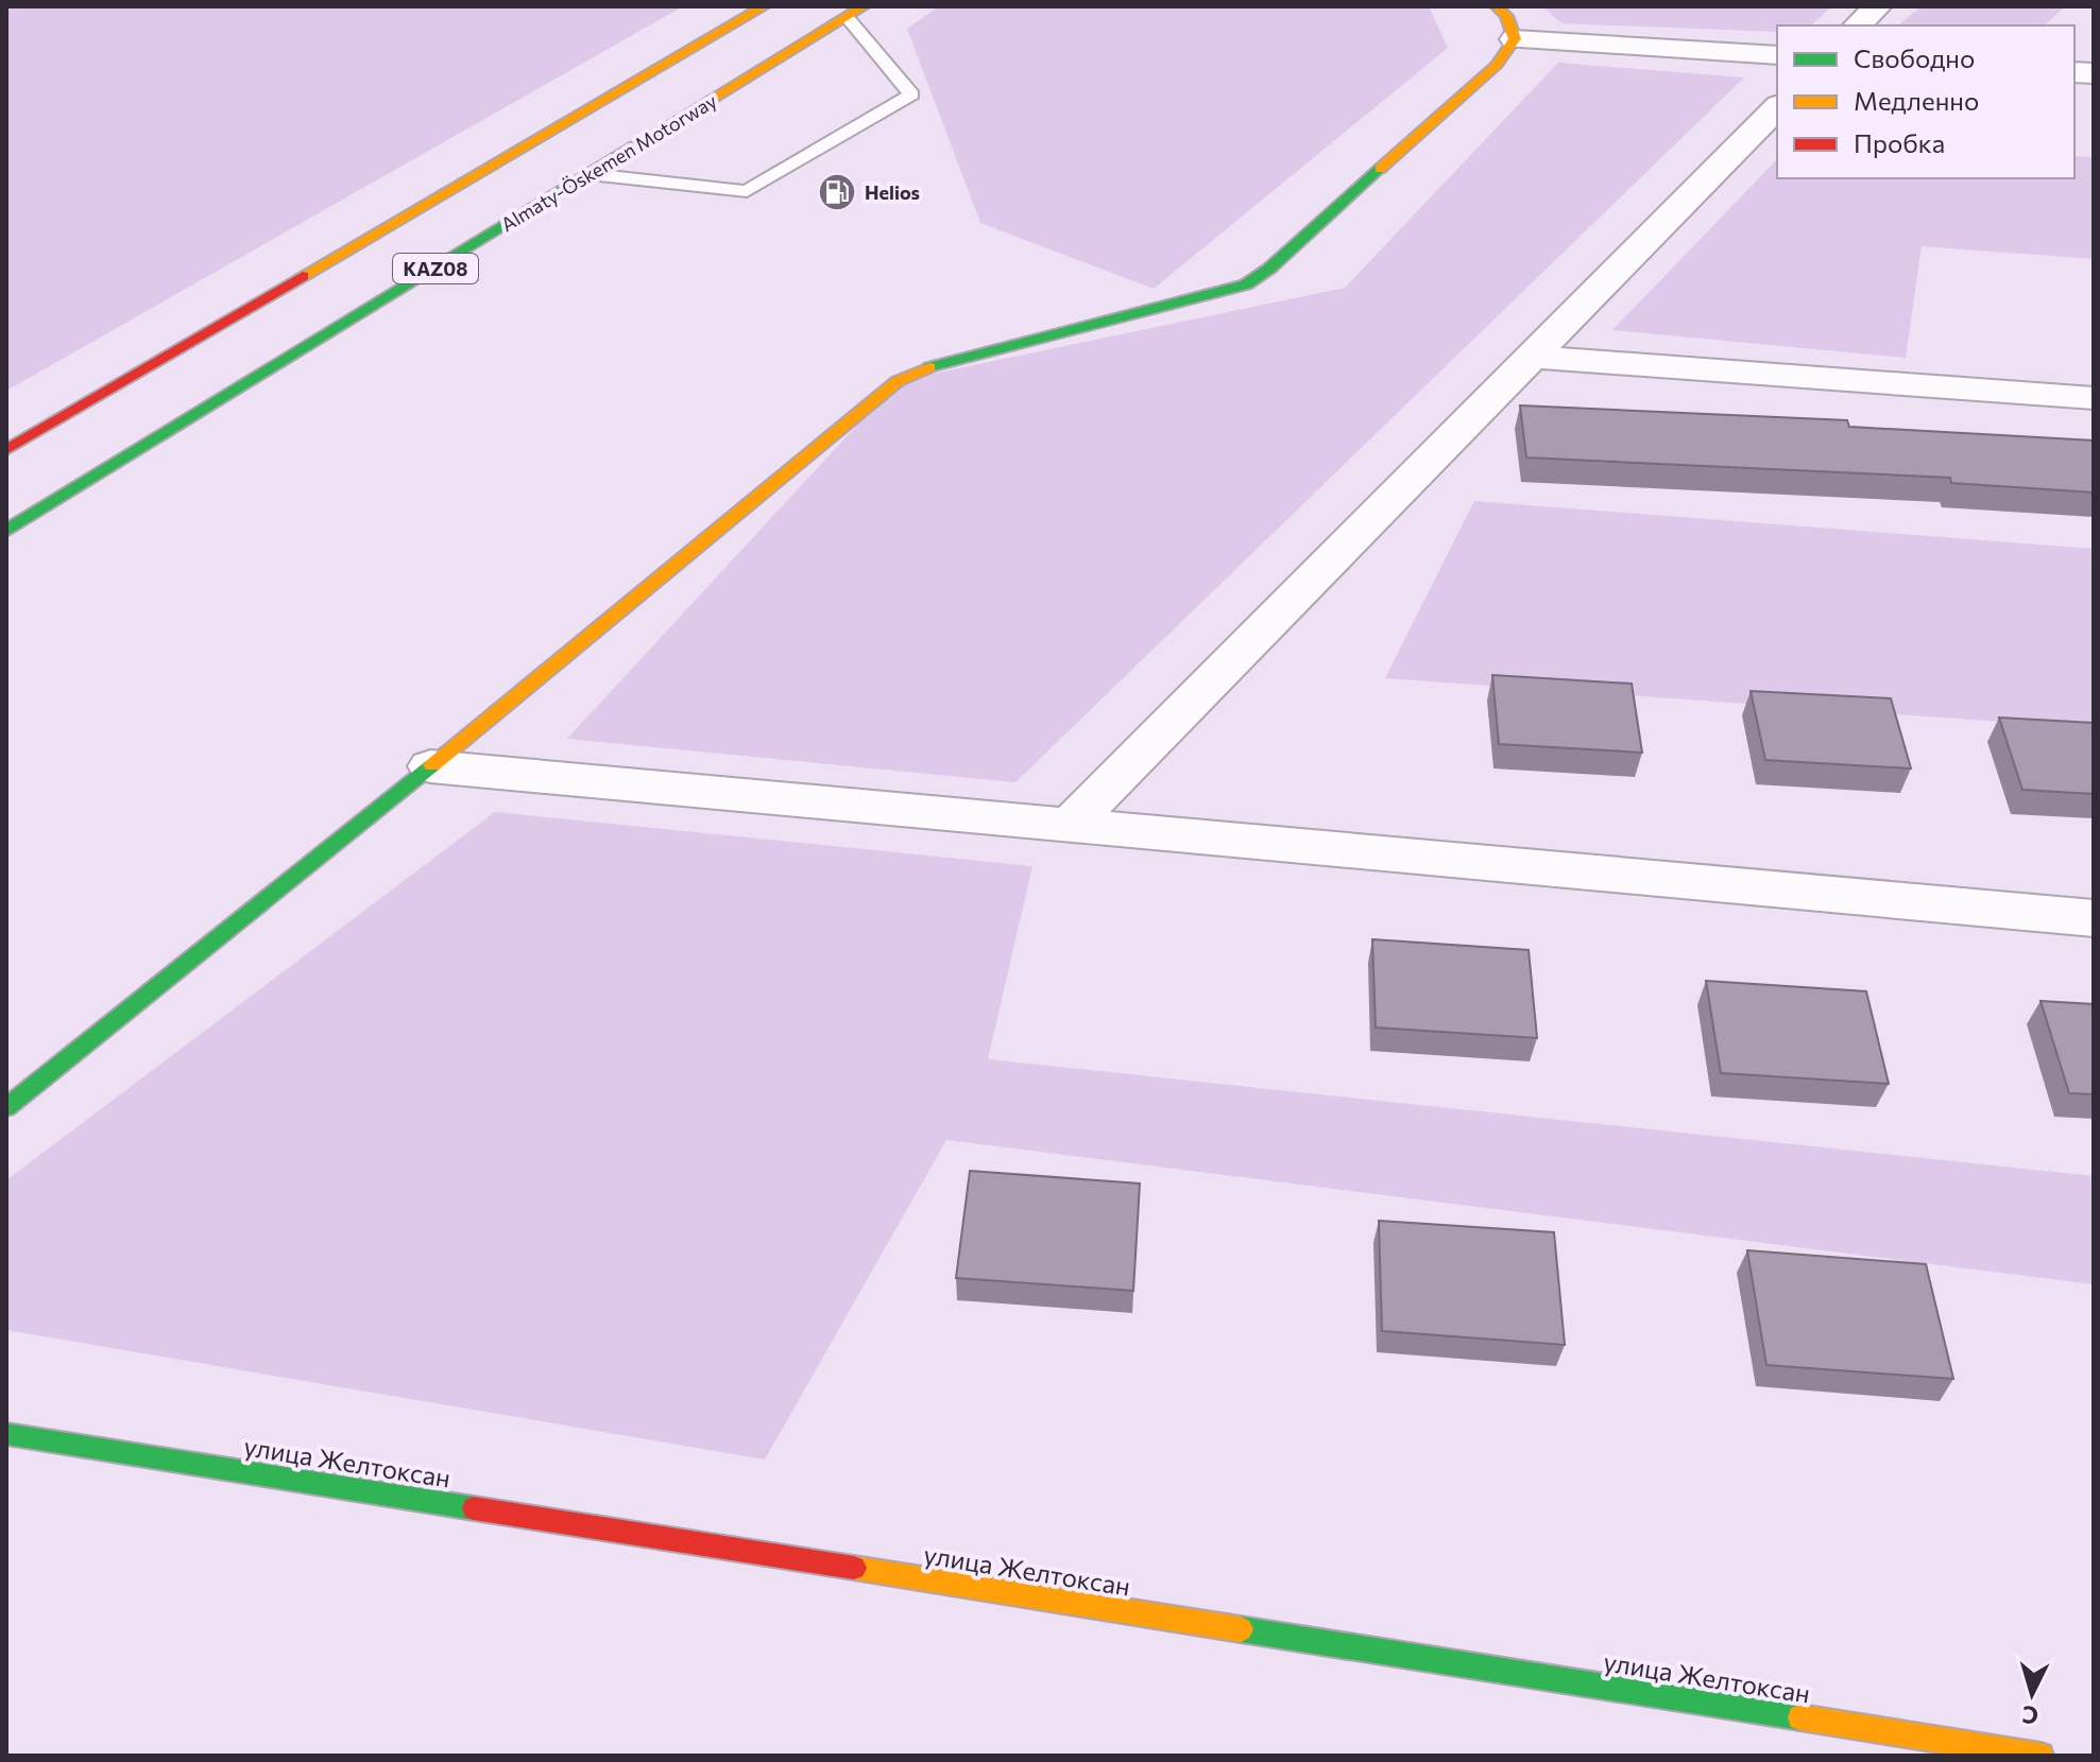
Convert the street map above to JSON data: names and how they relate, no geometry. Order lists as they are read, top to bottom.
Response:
{
  "streets": {
    "main road": ["Almaty-Öskemen Motorway", "KAZ08", "улица Желтоксан"]
  },
  "places": {
    "fuel station": ["Helios"]
  },
  "legend": ["Свободно", "Медленно", "Пробка"],
  "north": "bottom"
}
